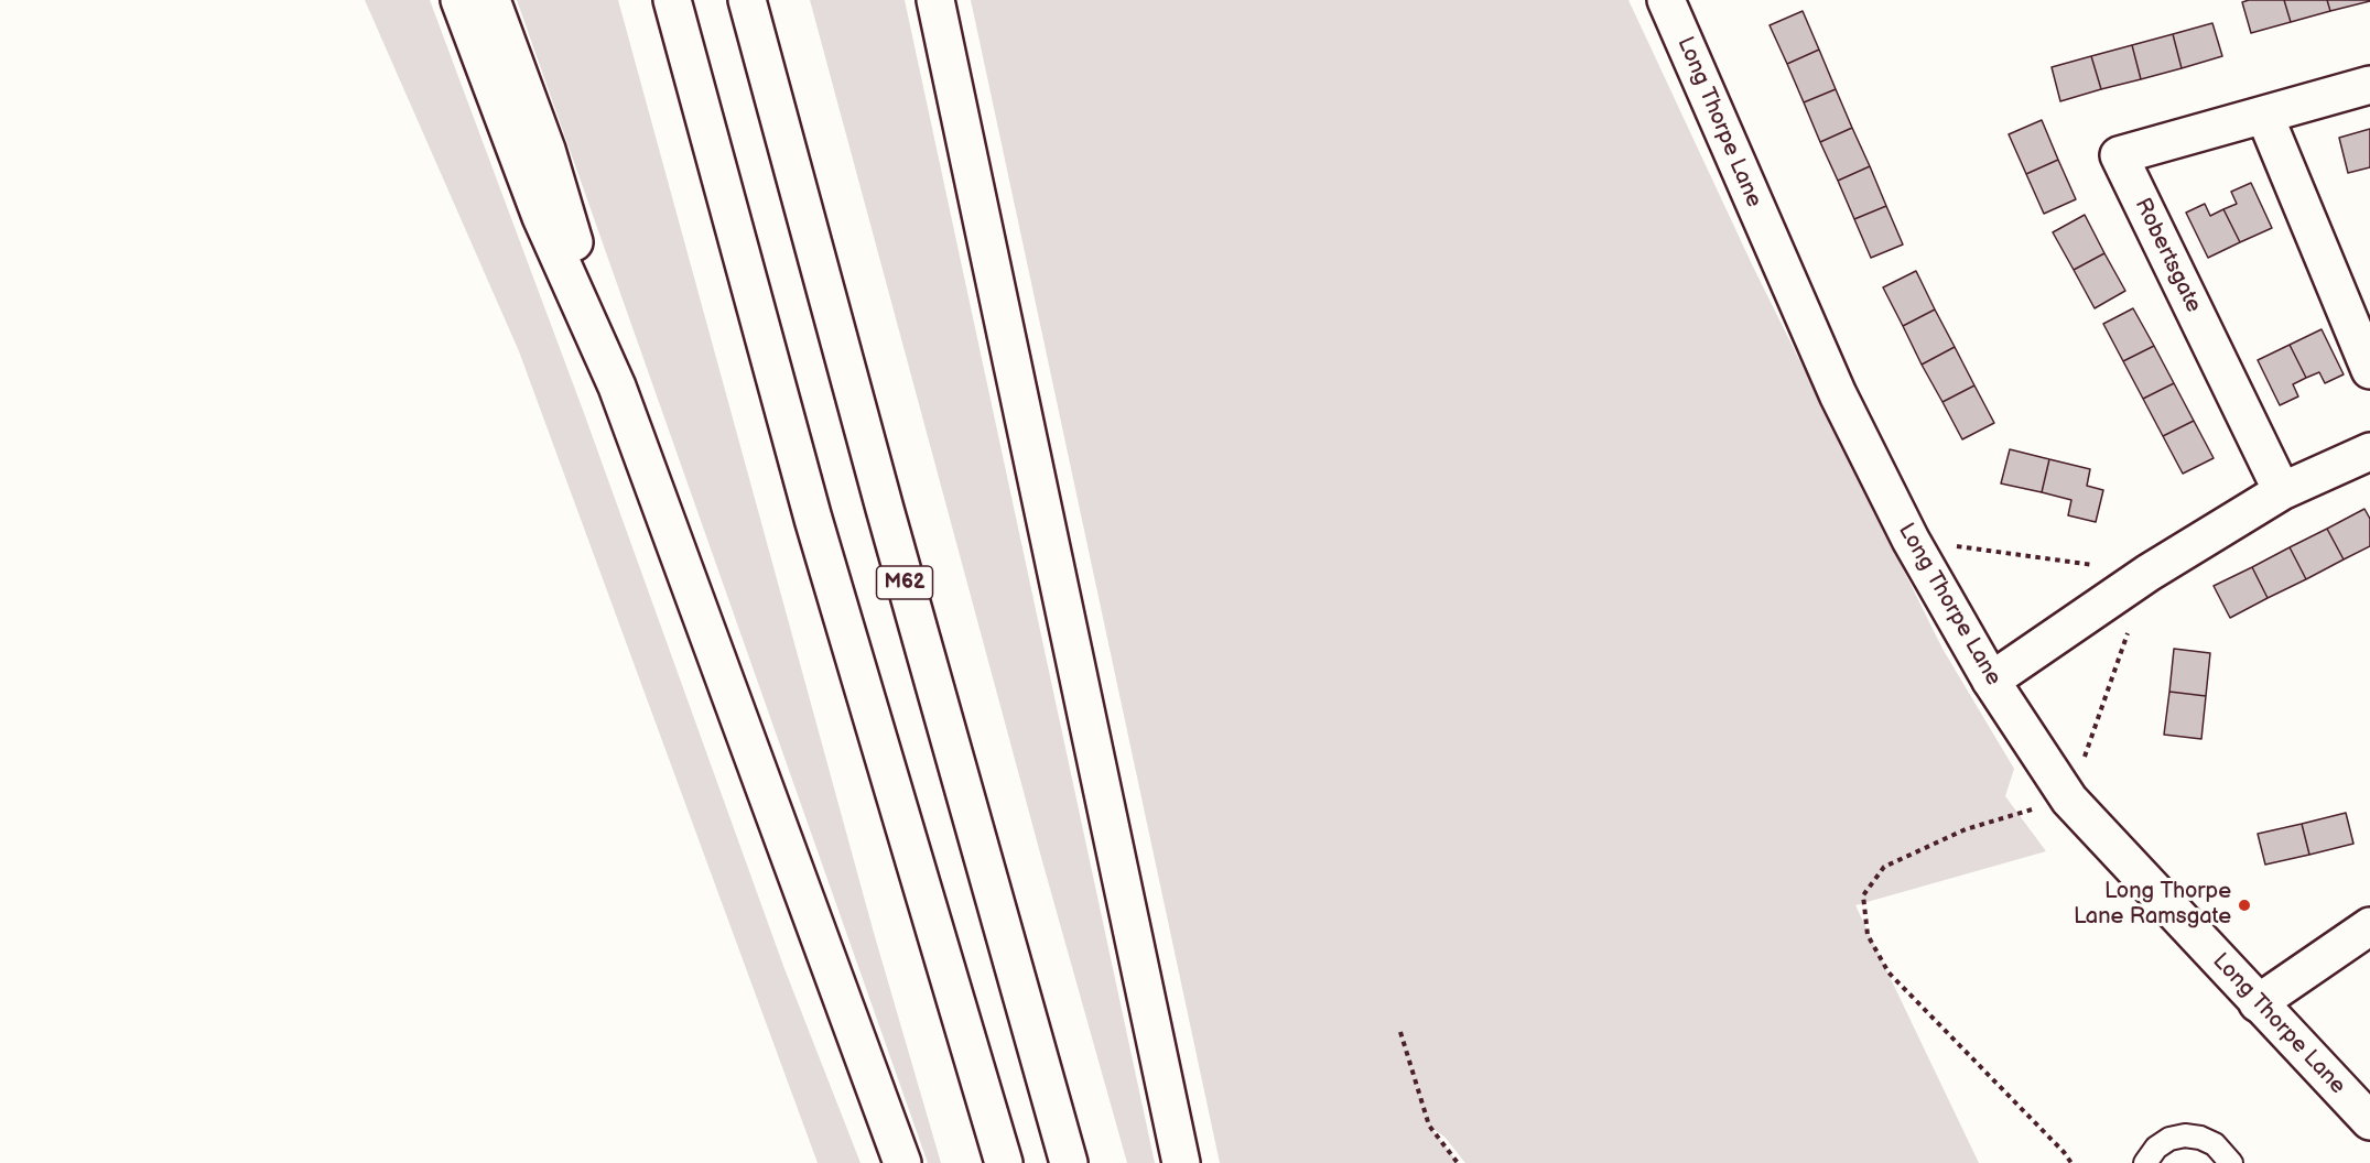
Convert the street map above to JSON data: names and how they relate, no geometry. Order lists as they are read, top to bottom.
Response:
{
  "streets": {
    "main road": ["Long Thorpe Lane", "Robertsgate", "M62"]
  },
  "places": ["Long Thorpe Lane Ramsgate"]
}
